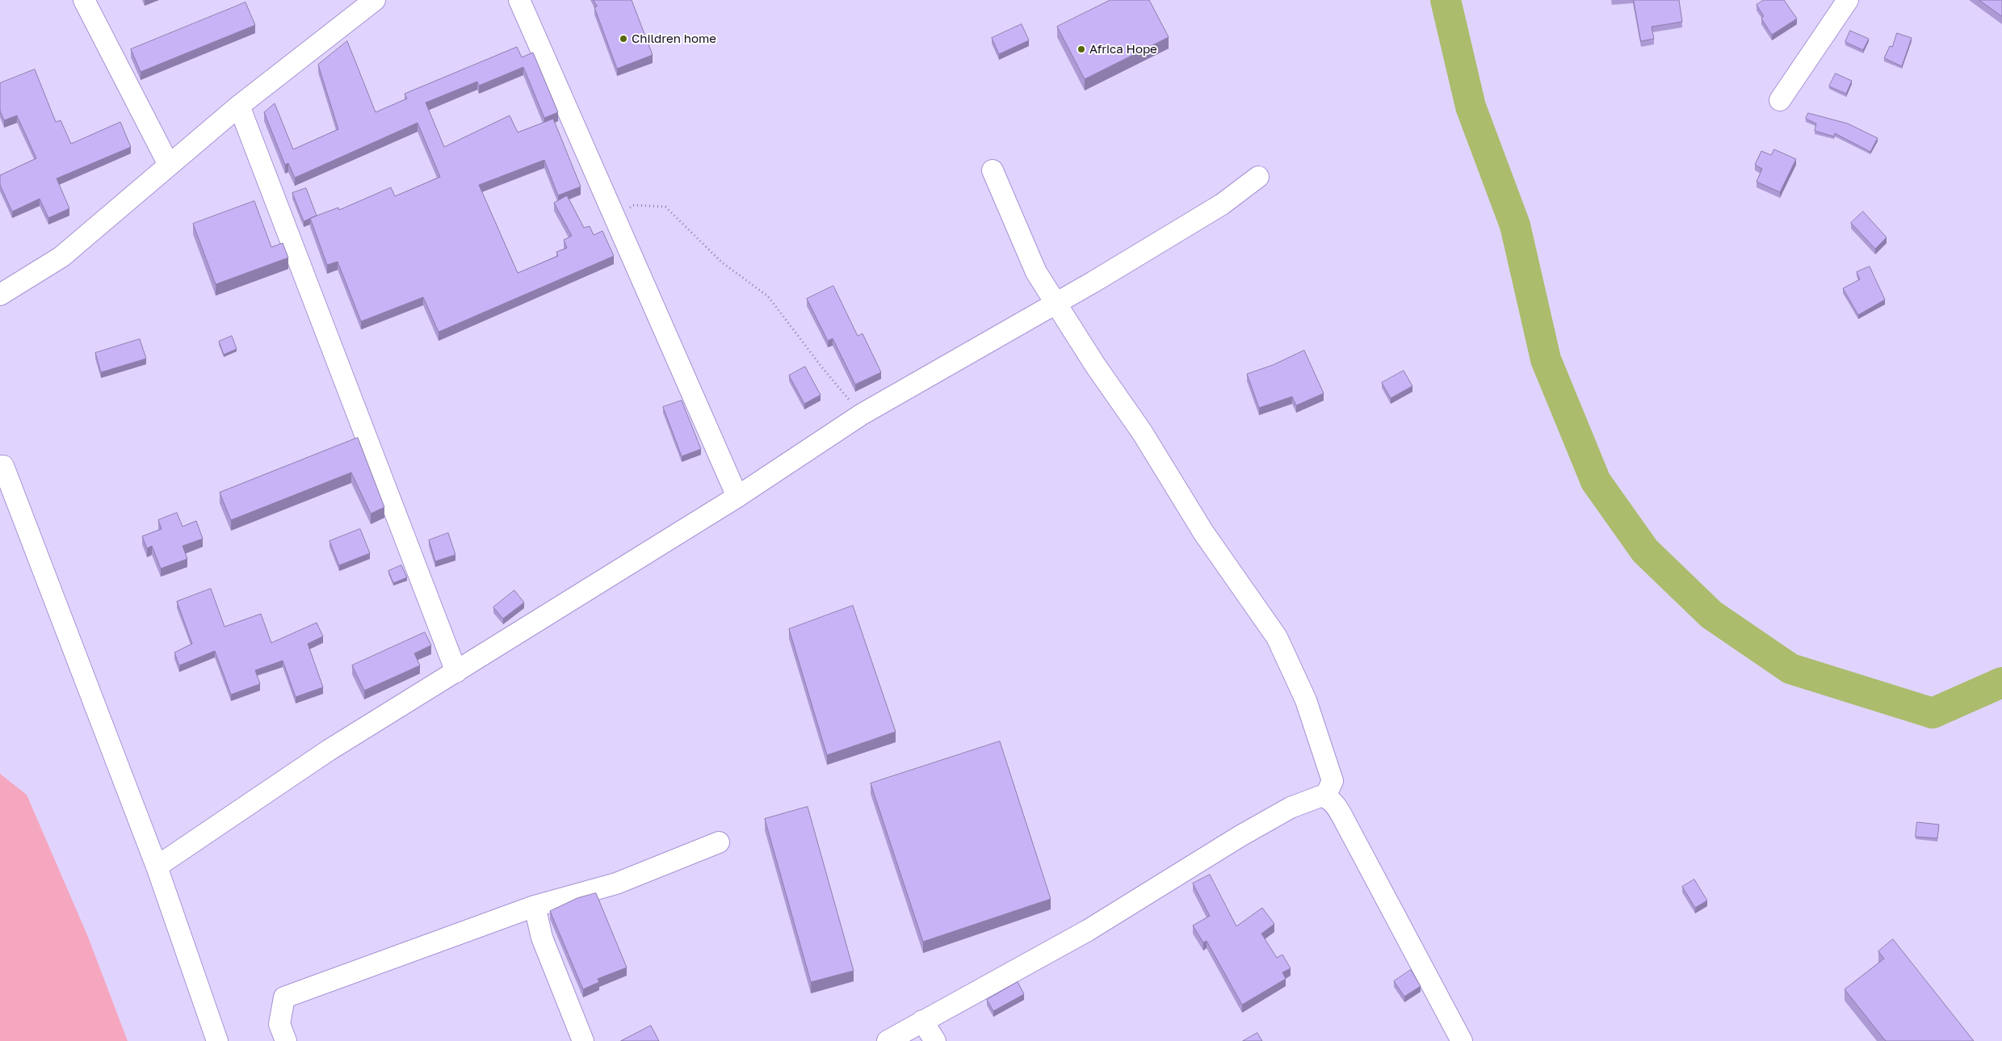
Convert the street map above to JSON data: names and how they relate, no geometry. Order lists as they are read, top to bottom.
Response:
{
  "places": ["Children home", "Africa Hope"]
}
